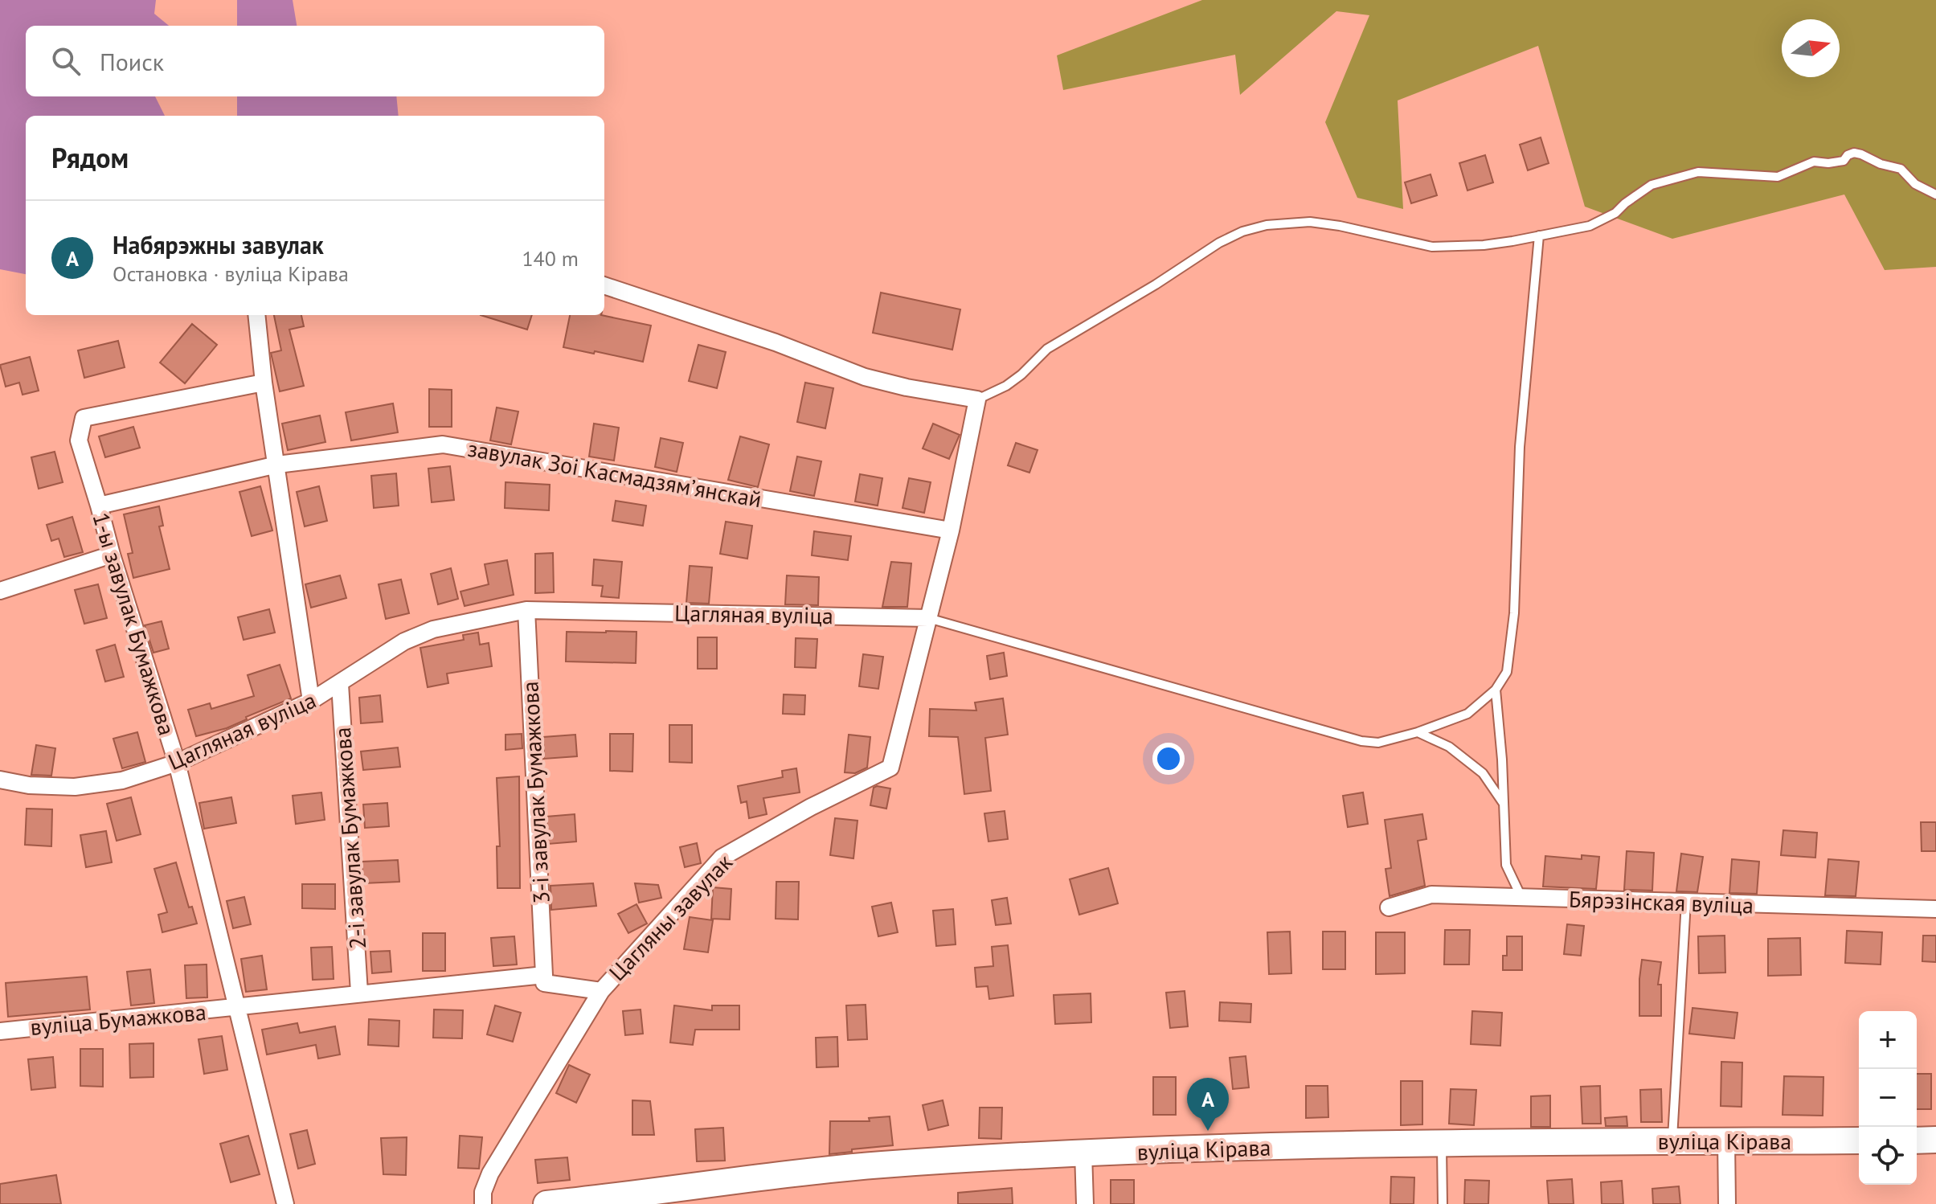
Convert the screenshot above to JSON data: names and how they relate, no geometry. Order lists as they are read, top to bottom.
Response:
{
  "streets": {
    "main road": ["вуліца Кірава"],
    "street": [
      "завулак Зоі Касмадзямʼянскай",
      "Цагляная вуліца",
      "1-ы завулак Бумажкова",
      "3-і завулак Бумажкова",
      "2-і завулак Бумажкова",
      "Бярэзінская вуліца",
      "Цагляны завулак",
      "вуліца Бумажкова"
    ]
  },
  "crossings": [
    ["завулак Зоі Касмадзямʼянскай", "1-ы завулак Бумажкова"],
    ["Цагляная вуліца", "1-ы завулак Бумажкова"],
    ["Цагляная вуліца", "3-і завулак Бумажкова"],
    ["Цагляная вуліца", "2-і завулак Бумажкова"],
    ["Цагляная вуліца", "Цагляны завулак"],
    ["1-ы завулак Бумажкова", "вуліца Бумажкова"]
  ],
  "north": "right",
  "page": {
    "search": "Поиск",
    "heading": "Рядом",
    "list": [
      {
        "mark": "A",
        "name": "Набярэжны завулак",
        "note": "Остановка · вуліца Кірава",
        "value": "140 m"
      }
    ],
    "map_buttons": ["+", "−"],
    "pins": "A"
  }
}
